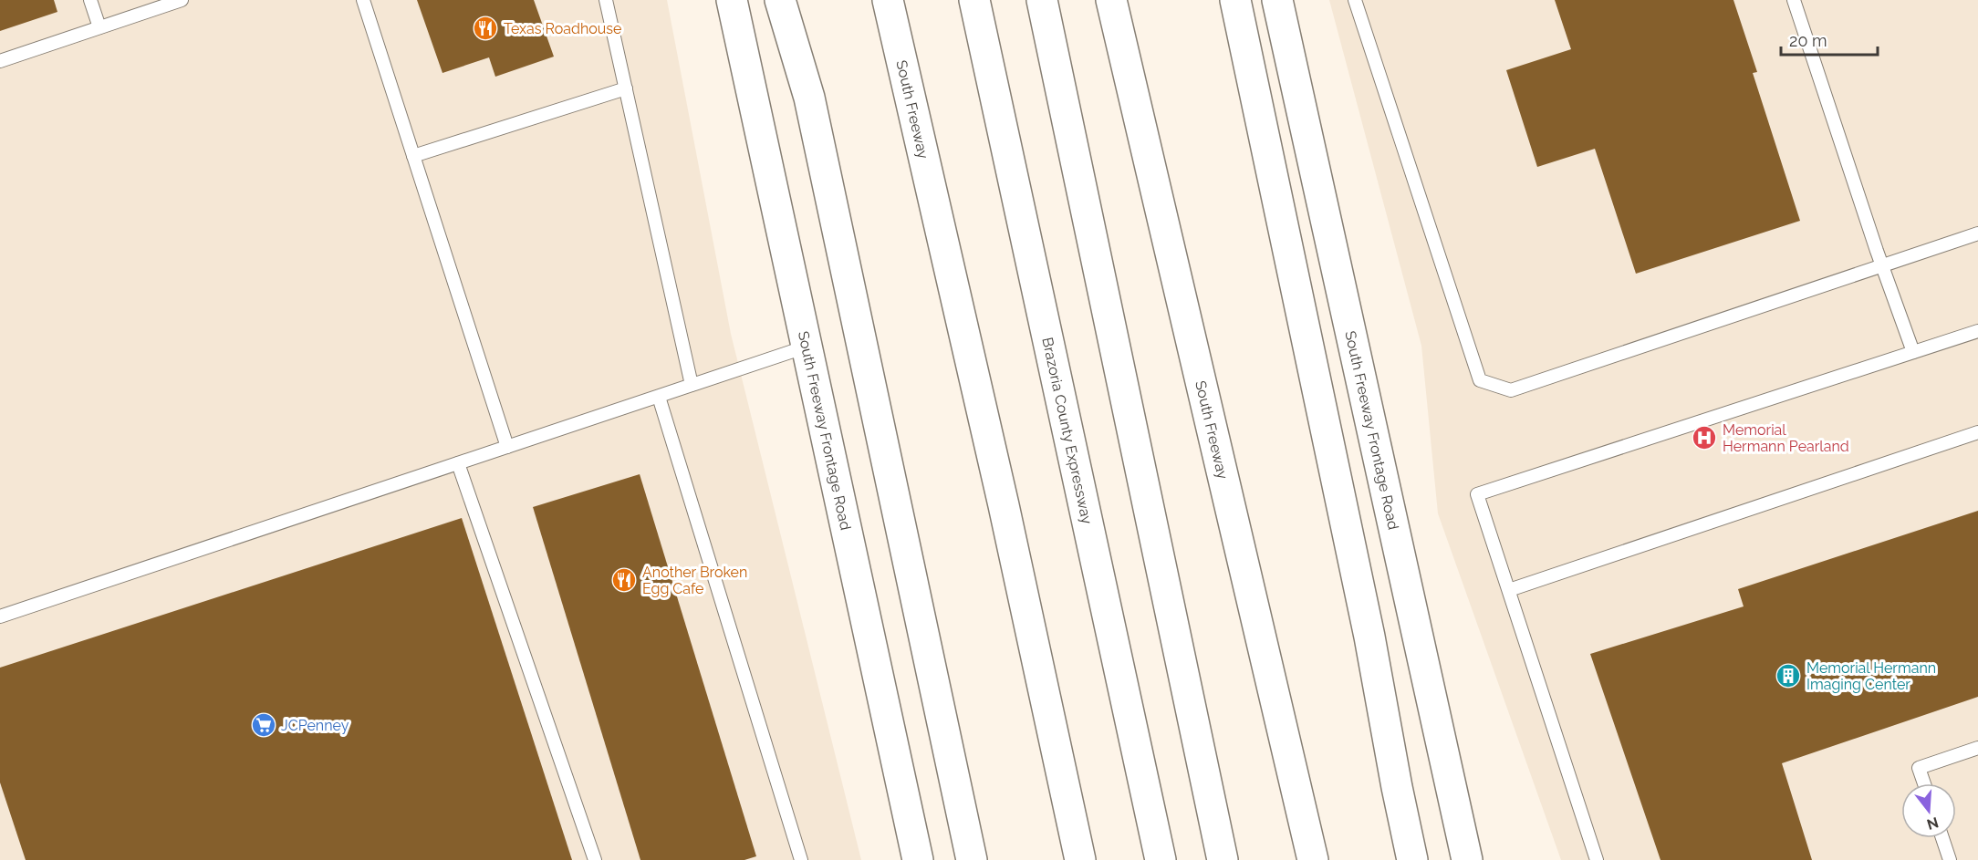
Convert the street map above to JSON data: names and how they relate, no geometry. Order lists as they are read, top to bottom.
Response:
{
  "streets": {
    "main road": ["South Freeway", "South Freeway Frontage Road", "Brazoria County Expressway"]
  },
  "places": {
    "restaurant": ["Texas Roadhouse", "Another Broken Egg Cafe"],
    "hospital": ["Memorial Hermann Pearland"],
    "building": ["Memorial Hermann Imaging Center"],
    "supermarket": ["JCPenney"]
  },
  "scale_bar": "20 m",
  "north": "bottom"
}
